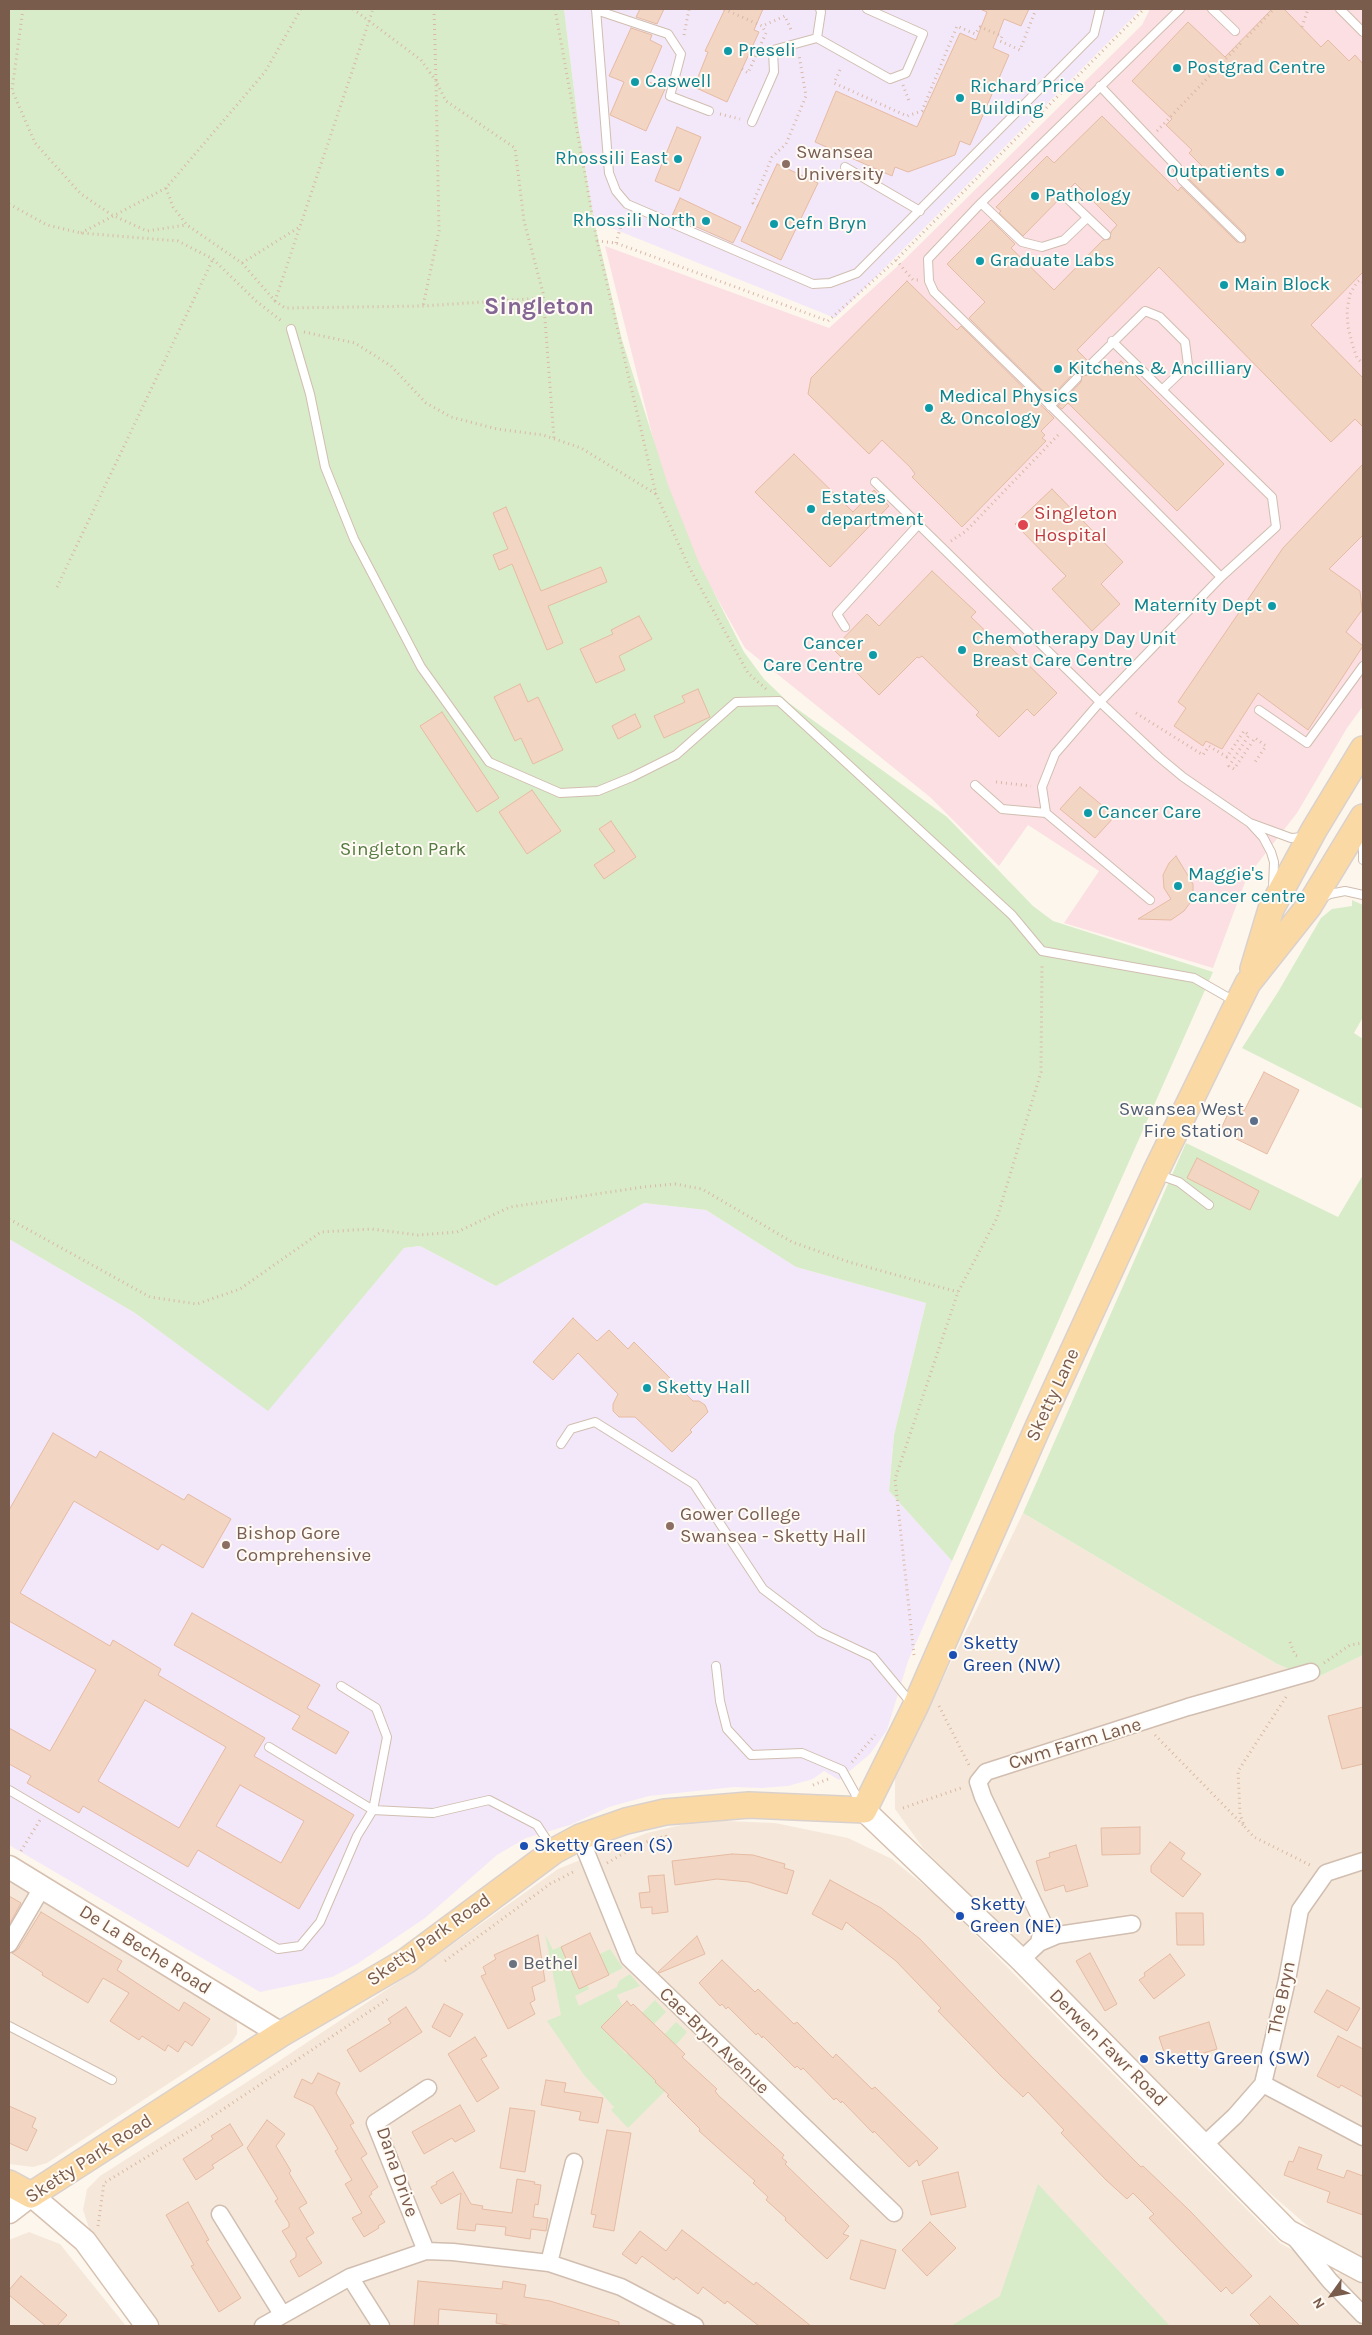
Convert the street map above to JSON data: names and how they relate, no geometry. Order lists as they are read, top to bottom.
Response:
{
  "streets": {
    "main road": [
      "Sketty Lane",
      "Sketty Park Road",
      "De La Beche Road",
      "Derwen Fawr Road"
    ],
    "street": [
      "Cwm Farm Lane",
      "The Bryn",
      "Cae-Bryn Avenue",
      "Dana Drive"
    ]
  },
  "crossings": [
    ["Sketty Lane", "Sketty Park Road"],
    ["Sketty Lane", "Derwen Fawr Road"],
    ["Sketty Park Road", "De La Beche Road"],
    ["Sketty Park Road", "Cae-Bryn Avenue"],
    ["Sketty Park Road", "Derwen Fawr Road"],
    ["The Bryn", "Derwen Fawr Road"]
  ],
  "districts": ["Singleton"],
  "parks": ["Singleton Park"],
  "places": [
    "Preseli",
    "Postgrad Centre",
    "Caswell",
    "Richard Price Building",
    "Rhossili East",
    "Swansea University",
    "Outpatients",
    "Pathology",
    "Rhossili North",
    "Cefn Bryn",
    "Graduate Labs",
    "Main Block",
    "Kitchens & Ancilliary",
    "Medical Physics & Oncology",
    "Estates department",
    "Singleton Hospital",
    "Maternity Dept",
    "Chemotherapy Day Unit Breast Care Centre",
    "Cancer Care Centre",
    "Cancer Care",
    "Maggie's cancer centre",
    "Swansea West Fire Station",
    "Sketty Hall",
    "Gower College Swansea - Sketty Hall",
    "Bishop Gore Comprehensive",
    "Sketty Green (NW)",
    "Sketty Green (S)",
    "Sketty Green (NE)",
    "Bethel",
    "Sketty Green (SW)"
  ],
  "north": "bottom left"
}
